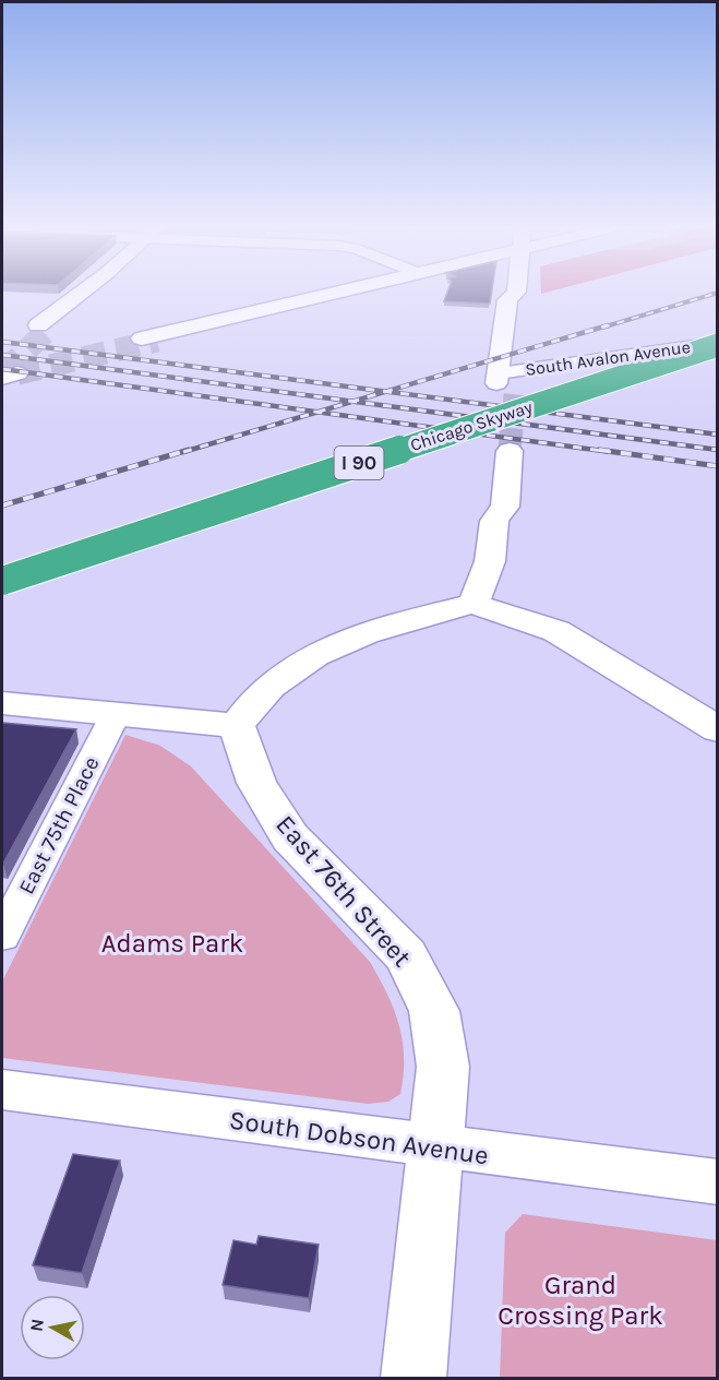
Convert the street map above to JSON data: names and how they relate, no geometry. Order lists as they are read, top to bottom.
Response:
{
  "streets": {
    "highway": ["Chicago Skyway", "I 90"],
    "street": [
      "South Avalon Avenue",
      "East 75th Place",
      "East 76th Street",
      "South Dobson Avenue"
    ]
  },
  "crossings": [
    ["South Avalon Avenue", "Chicago Skyway"],
    ["East 76th Street", "South Dobson Avenue"]
  ],
  "parks": ["Adams Park", "Grand Crossing Park"],
  "north": "left"
}
